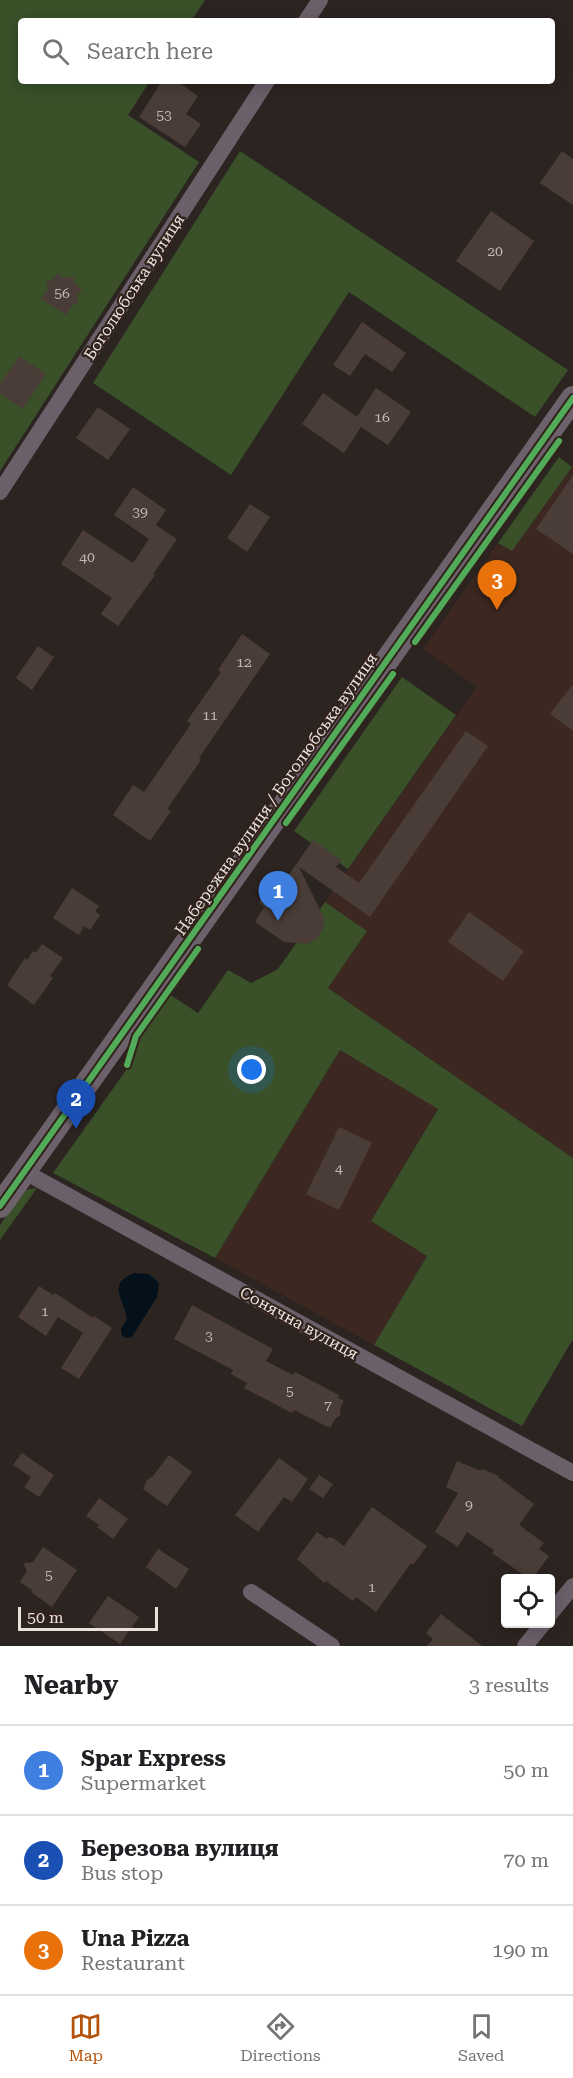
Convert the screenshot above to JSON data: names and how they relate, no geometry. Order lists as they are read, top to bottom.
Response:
{
  "streets": {
    "street": ["Боголюбська вулиця", "Набережна вулиця / Боголюбська вулиця", "Сонячна вулиця"]
  },
  "crossings": [
    ["Набережна вулиця / Боголюбська вулиця", "Сонячна вулиця"]
  ],
  "house_numbers": [
    "53",
    "20",
    "56",
    "16",
    "39",
    "40",
    "12",
    "11",
    "4",
    "1",
    "3",
    "5",
    "7",
    "9",
    "5",
    "1"
  ],
  "scale_bar": "50 m",
  "page": {
    "search": "Search here",
    "pins": ["3", "1", "2"],
    "scale": "50 m",
    "heading": ["Nearby", "3 results"],
    "list": [
      {
        "mark": "1",
        "name": "Spar Express",
        "note": "Supermarket",
        "value": "50 m"
      },
      {
        "mark": "2",
        "name": "Березова вулиця",
        "note": "Bus stop",
        "value": "70 m"
      },
      {
        "mark": "3",
        "name": "Una Pizza",
        "note": "Restaurant",
        "value": "190 m"
      }
    ],
    "nav": ["Map", "Directions", "Saved"]
  }
}
